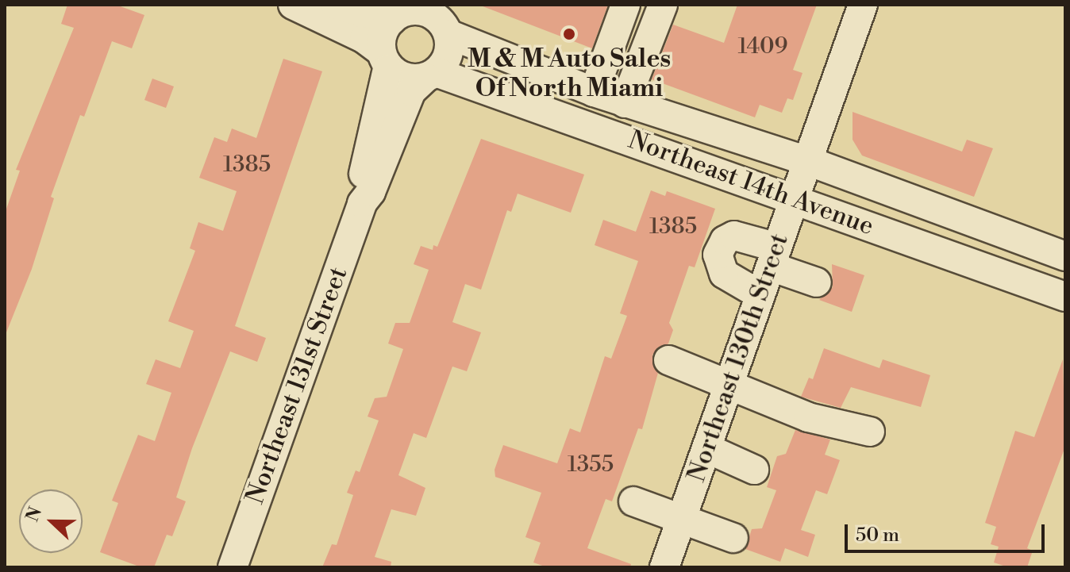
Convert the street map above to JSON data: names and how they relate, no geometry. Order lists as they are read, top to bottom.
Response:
{
  "streets": {
    "street": ["Northeast 14th Avenue", "Northeast 130th Street", "Northeast 131st Street"]
  },
  "crossings": [
    ["Northeast 14th Avenue", "Northeast 130th Street"],
    ["Northeast 14th Avenue", "Northeast 131st Street"]
  ],
  "places": ["M & M Auto Sales Of North Miami"],
  "house_numbers": [
    "1409",
    "1385",
    "1385",
    "1355"
  ],
  "scale_bar": "50 m",
  "north": "left"
}
